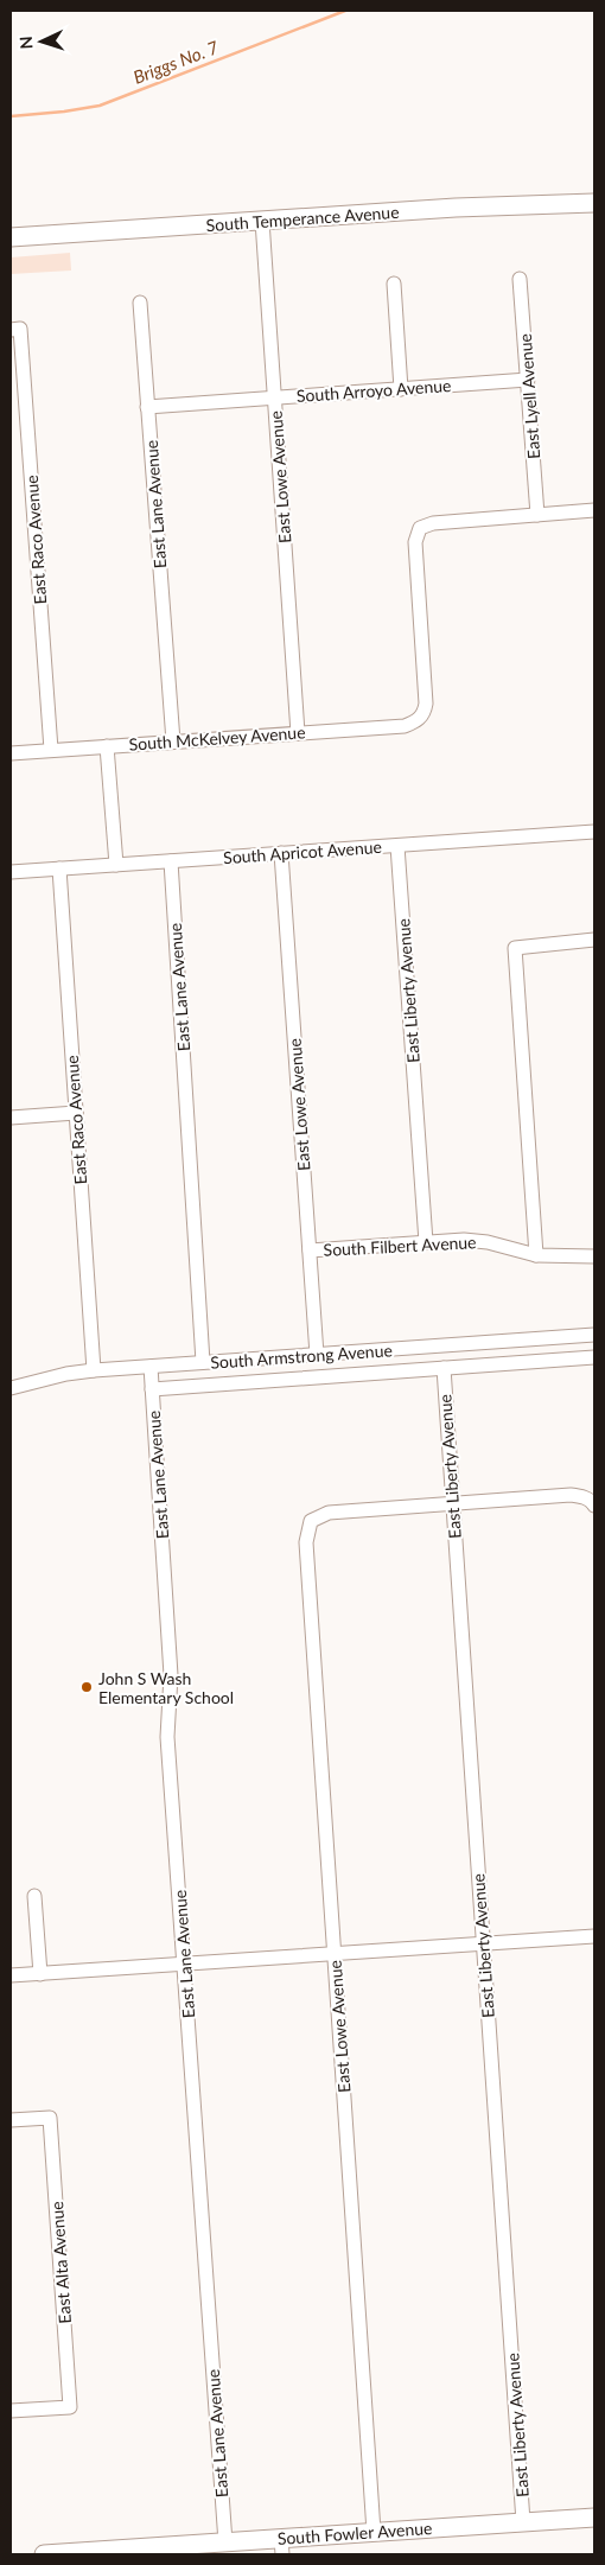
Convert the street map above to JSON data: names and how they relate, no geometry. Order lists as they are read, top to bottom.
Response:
{
  "streets": {
    "main road": ["South Temperance Avenue", "South Fowler Avenue"],
    "street": [
      "South Arroyo Avenue",
      "East Lyell Avenue",
      "East Lowe Avenue",
      "East Lane Avenue",
      "East Raco Avenue",
      "South McKelvey Avenue",
      "South Apricot Avenue",
      "East Liberty Avenue",
      "South Filbert Avenue",
      "South Armstrong Avenue",
      "East Alta Avenue"
    ]
  },
  "crossings": [
    ["South Temperance Avenue", "East Lowe Avenue"],
    ["South Arroyo Avenue", "East Lyell Avenue"],
    ["South Arroyo Avenue", "East Lowe Avenue"],
    ["South Arroyo Avenue", "East Lane Avenue"],
    ["East Lyell Avenue", "South McKelvey Avenue"],
    ["East Lowe Avenue", "South McKelvey Avenue"],
    ["East Lowe Avenue", "South Apricot Avenue"],
    ["East Lowe Avenue", "East Liberty Avenue"],
    ["East Lowe Avenue", "South Filbert Avenue"],
    ["East Lowe Avenue", "South Armstrong Avenue"],
    ["East Lowe Avenue", "South Fowler Avenue"],
    ["East Lane Avenue", "South McKelvey Avenue"],
    ["East Lane Avenue", "South Apricot Avenue"],
    ["East Lane Avenue", "South Armstrong Avenue"],
    ["East Lane Avenue", "South Fowler Avenue"],
    ["East Raco Avenue", "South McKelvey Avenue"],
    ["East Raco Avenue", "South Apricot Avenue"],
    ["East Raco Avenue", "South Armstrong Avenue"],
    ["South Apricot Avenue", "East Liberty Avenue"],
    ["East Liberty Avenue", "South Filbert Avenue"],
    ["East Liberty Avenue", "South Armstrong Avenue"],
    ["East Liberty Avenue", "South Fowler Avenue"]
  ],
  "water": ["Briggs No. 7"],
  "places": ["John S Wash Elementary School"],
  "north": "left"
}
